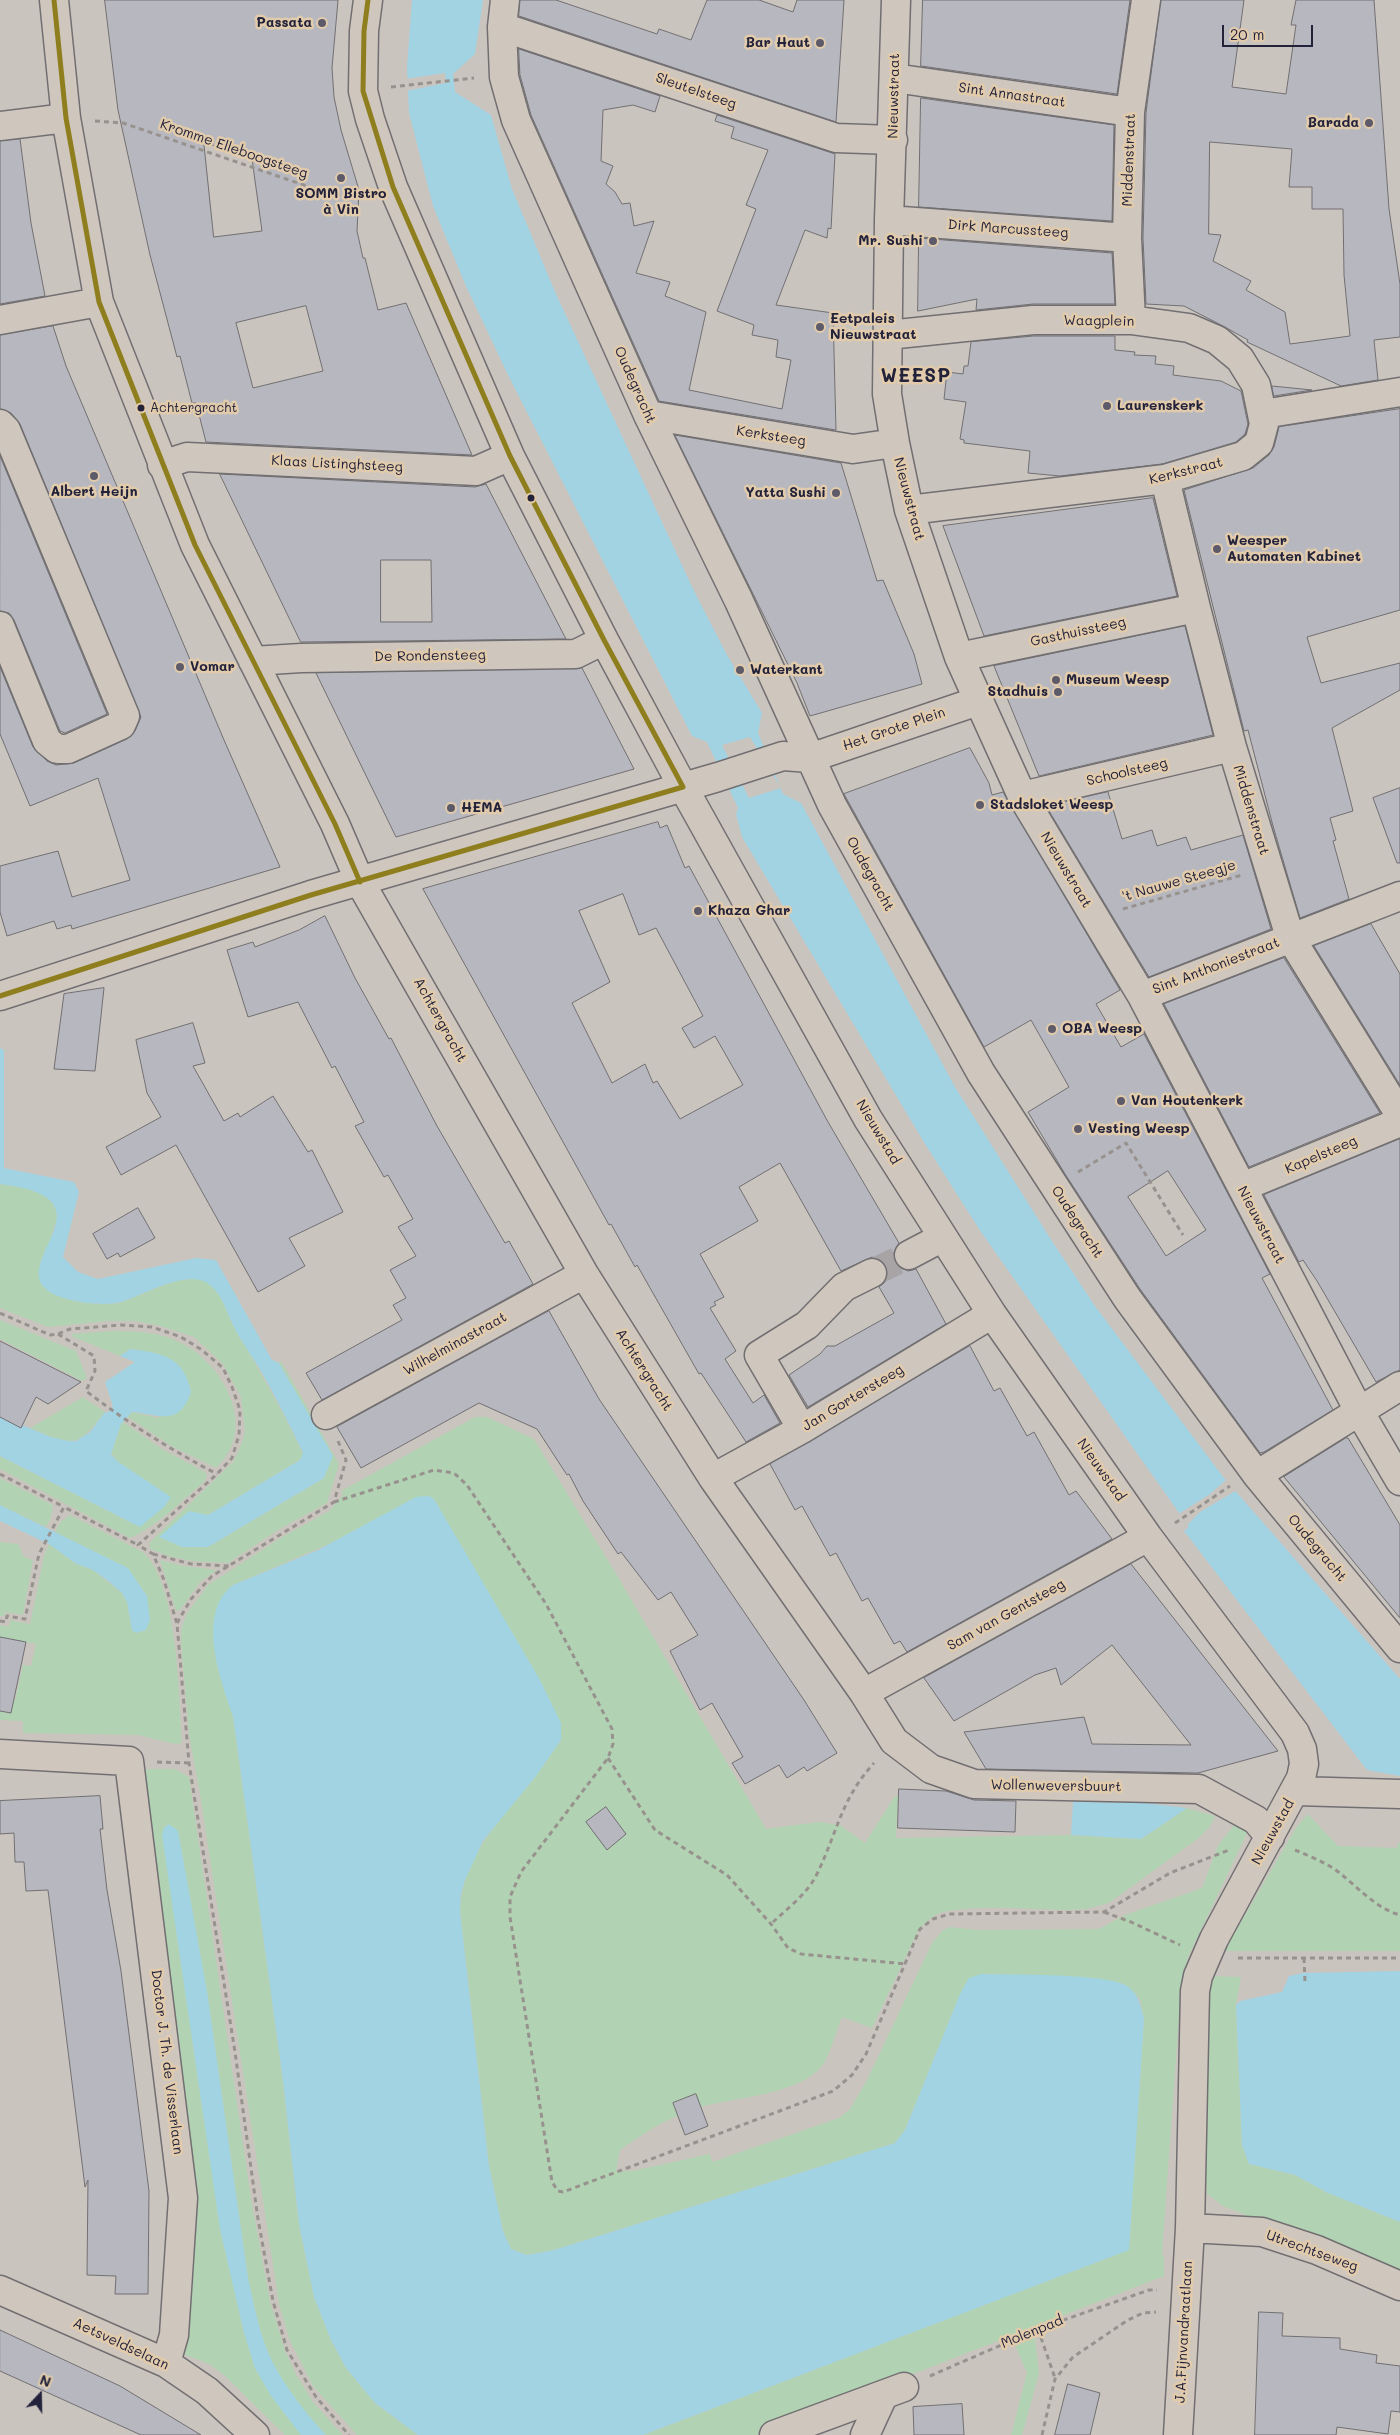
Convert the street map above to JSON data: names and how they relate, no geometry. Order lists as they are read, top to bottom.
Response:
{
  "streets": {
    "street": [
      "Sleutelsteeg",
      "Sint Annastraat",
      "Nieuwstraat",
      "Middenstraat",
      "Dirk Marcussteeg",
      "Waagplein",
      "Oudegracht",
      "Kerksteeg",
      "Klaas Listinghsteeg",
      "Kerkstraat",
      "Gasthuissteeg",
      "De Rondensteeg",
      "Het Grote Plein",
      "Schoolsteeg",
      "Sint Anthoniestraat",
      "Achtergracht",
      "Nieuwstad",
      "Kapelsteeg",
      "Wilhelminastraat",
      "Jan Gortersteeg",
      "Sam van Gentsteeg",
      "Wollenweversbuurt",
      "Doctor J. Th. de Visserlaan",
      "Utrechtseweg",
      "J.A.Fijnvandraatlaan",
      "Aetsveldselaan"
    ],
    "path": ["Kromme Elleboogsteeg", "'t Nauwe Steegje", "Molenpad"]
  },
  "crossings": [
    ["Sleutelsteeg", "Nieuwstraat"],
    ["Sleutelsteeg", "Oudegracht"],
    ["Sint Annastraat", "Nieuwstraat"],
    ["Sint Annastraat", "Middenstraat"],
    ["Nieuwstraat", "Dirk Marcussteeg"],
    ["Nieuwstraat", "Waagplein"],
    ["Nieuwstraat", "Kerksteeg"],
    ["Nieuwstraat", "Kerkstraat"],
    ["Nieuwstraat", "Gasthuissteeg"],
    ["Nieuwstraat", "Het Grote Plein"],
    ["Nieuwstraat", "Schoolsteeg"],
    ["Nieuwstraat", "'t Nauwe Steegje"],
    ["Nieuwstraat", "Sint Anthoniestraat"],
    ["Nieuwstraat", "Kapelsteeg"],
    ["Kromme Elleboogsteeg", "Achtergracht"],
    ["Kromme Elleboogsteeg", "Nieuwstad"],
    ["Middenstraat", "Dirk Marcussteeg"],
    ["Middenstraat", "Waagplein"],
    ["Middenstraat", "Kerkstraat"],
    ["Middenstraat", "Gasthuissteeg"],
    ["Middenstraat", "Schoolsteeg"],
    ["Middenstraat", "'t Nauwe Steegje"],
    ["Middenstraat", "Sint Anthoniestraat"],
    ["Waagplein", "Kerkstraat"],
    ["Oudegracht", "Kerksteeg"],
    ["Oudegracht", "Het Grote Plein"],
    ["Klaas Listinghsteeg", "Achtergracht"],
    ["Klaas Listinghsteeg", "Nieuwstad"],
    ["De Rondensteeg", "Achtergracht"],
    ["De Rondensteeg", "Nieuwstad"],
    ["Achtergracht", "Wilhelminastraat"],
    ["Achtergracht", "Jan Gortersteeg"],
    ["Achtergracht", "Sam van Gentsteeg"],
    ["Achtergracht", "Wollenweversbuurt"],
    ["Nieuwstad", "Jan Gortersteeg"],
    ["Nieuwstad", "Sam van Gentsteeg"],
    ["Nieuwstad", "Wollenweversbuurt"],
    ["Nieuwstad", "Utrechtseweg"],
    ["Nieuwstad", "J.A.Fijnvandraatlaan"],
    ["Sam van Gentsteeg", "Wollenweversbuurt"],
    ["Doctor J. Th. de Visserlaan", "Aetsveldselaan"],
    ["Utrechtseweg", "J.A.Fijnvandraatlaan"],
    ["Molenpad", "J.A.Fijnvandraatlaan"]
  ],
  "districts": ["WEESP"],
  "places": [
    "Passata",
    "Bar Haut",
    "Barada",
    "SOMM Bistro à Vin",
    "Mr. Sushi",
    "Eetpaleis Nieuwstraat",
    "Laurenskerk",
    "Achtergracht",
    "Albert Heijn",
    "Yatta Sushi",
    "Weesper Automaten Kabinet",
    "Vomar",
    "Waterkant",
    "Museum Weesp",
    "Stadhuis",
    "Stadsloket Weesp",
    "HEMA",
    "Khaza Ghar",
    "OBA Weesp",
    "Van Houtenkerk",
    "Vesting Weesp"
  ],
  "scale_bar": "20 m",
  "north": "top"
}
